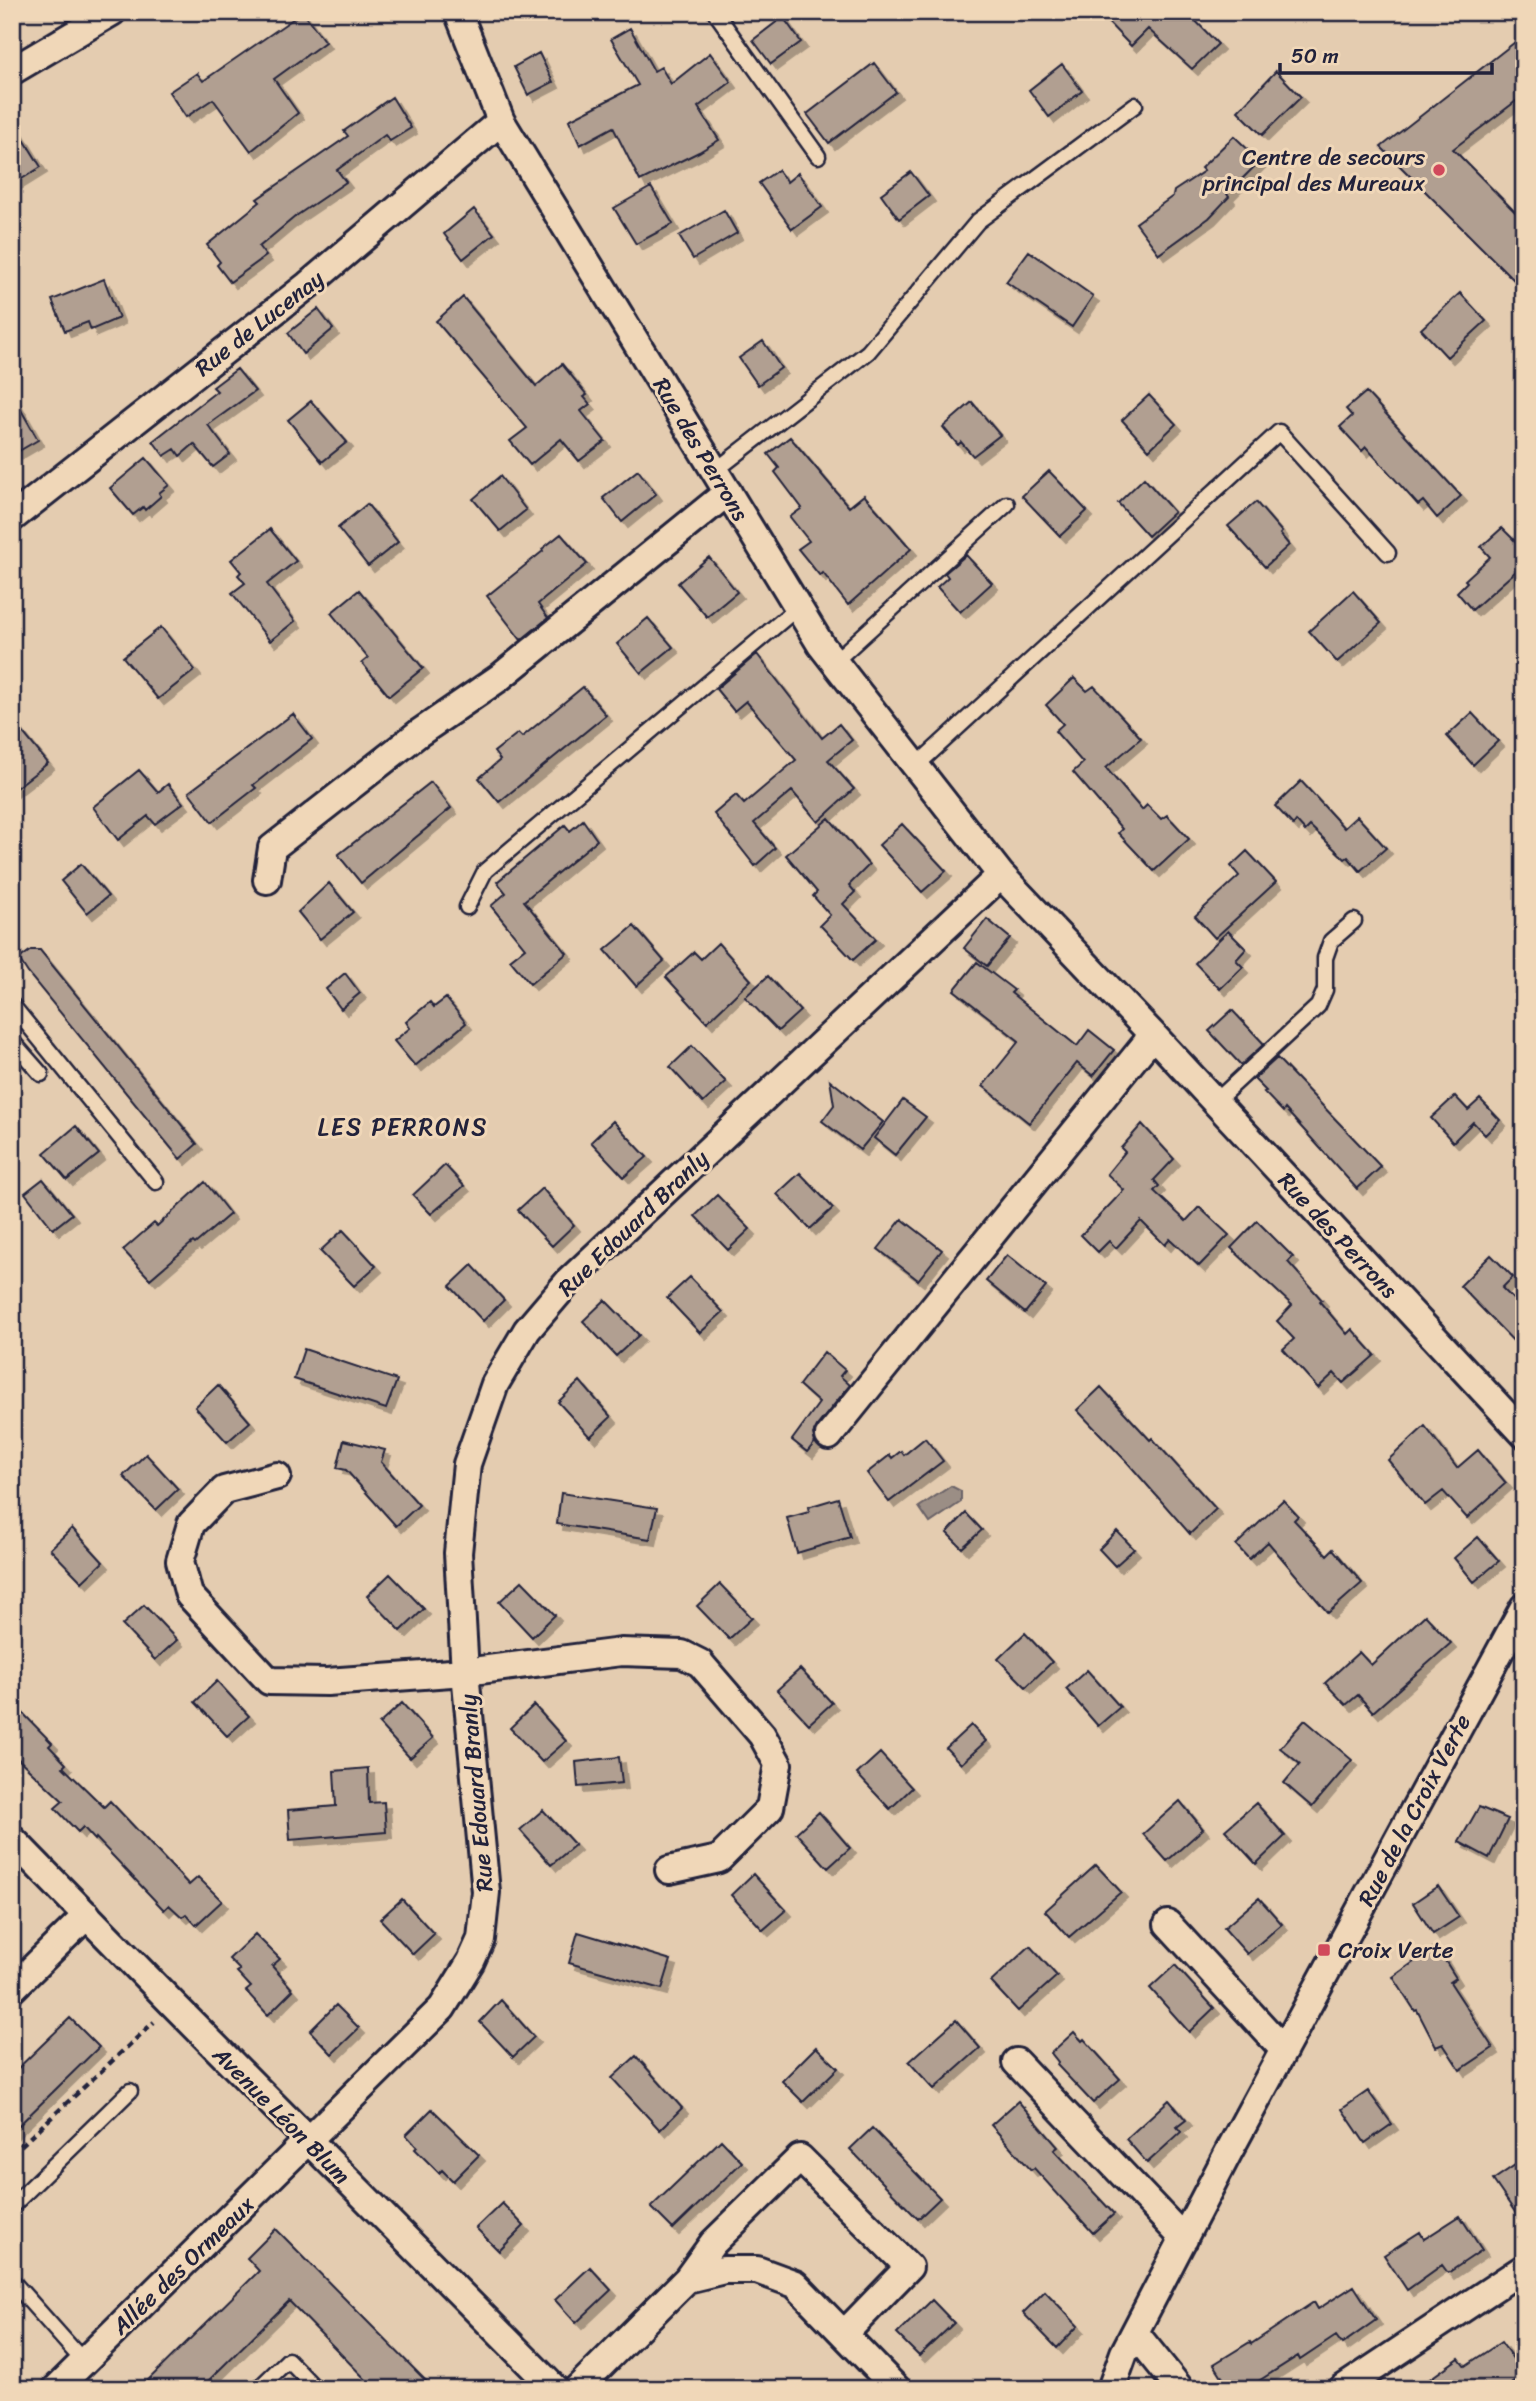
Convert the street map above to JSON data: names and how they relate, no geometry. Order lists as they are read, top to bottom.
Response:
{
  "streets": {
    "street": [
      "Rue de Lucenay",
      "Rue des Perrons",
      "Rue Edouard Branly",
      "Rue de la Croix Verte",
      "Avenue Léon Blum",
      "Allée des Ormeaux"
    ]
  },
  "crossings": [
    ["Rue de Lucenay", "Rue des Perrons"],
    ["Rue des Perrons", "Rue Edouard Branly"],
    ["Rue Edouard Branly", "Avenue Léon Blum"],
    ["Rue Edouard Branly", "Allée des Ormeaux"],
    ["Avenue Léon Blum", "Allée des Ormeaux"]
  ],
  "districts": ["LES PERRONS"],
  "places": {
    "other": ["Centre de secours principal des Mureaux"],
    "transit": ["Croix Verte"]
  },
  "scale_bar": "50 m"
}
